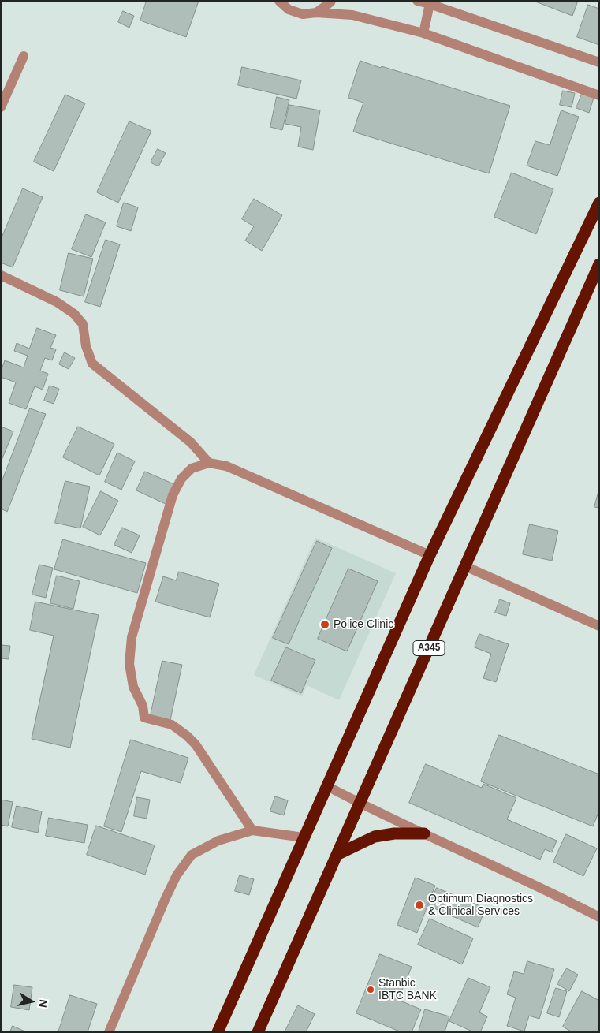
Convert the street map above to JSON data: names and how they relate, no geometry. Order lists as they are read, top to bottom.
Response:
{
  "streets": {
    "highway": ["A345"]
  },
  "places": ["Police Clinic", "Optimum Diagnostics & Clinical Services", "Stanbic IBTC BANK"],
  "north": "right"
}
